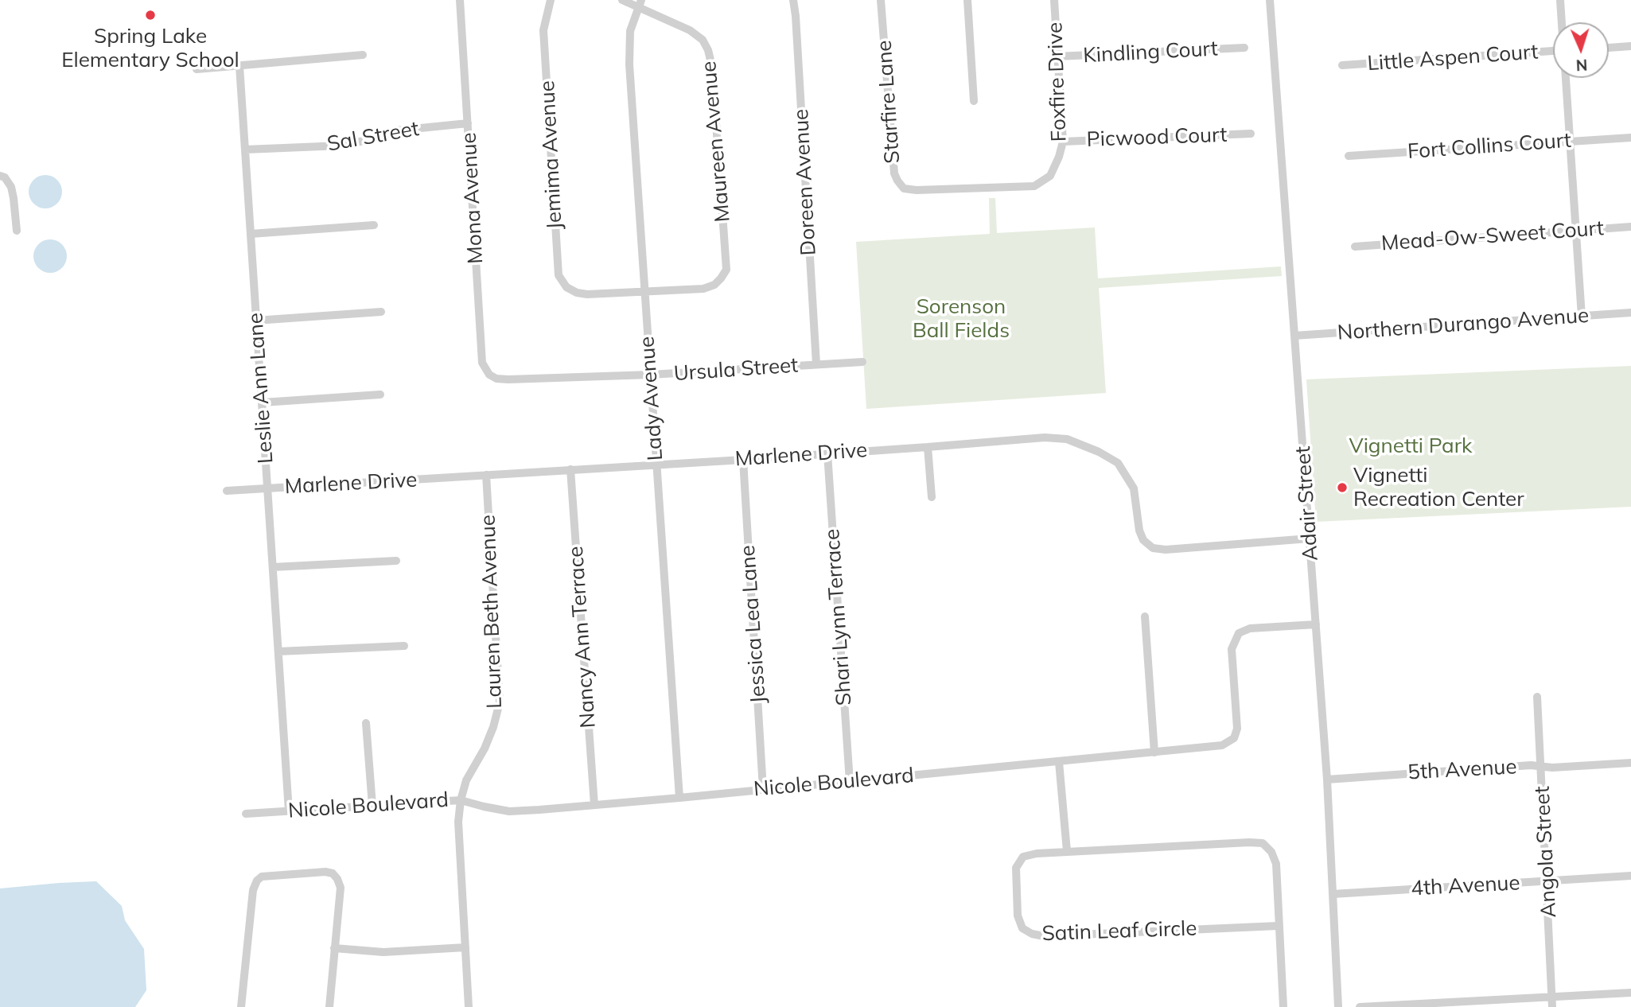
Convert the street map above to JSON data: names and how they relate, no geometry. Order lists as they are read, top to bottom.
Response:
{
  "streets": {
    "street": [
      "Kindling Court",
      "Little Aspen Court",
      "Foxfire Drive",
      "Starfire Lane",
      "Sal Street",
      "Picwood Court",
      "Maureen Avenue",
      "Fort Collins Court",
      "Jemima Avenue",
      "Doreen Avenue",
      "Mona Avenue",
      "Mead-Ow-Sweet Court",
      "Northern Durango Avenue",
      "Ursula Street",
      "Leslie Ann Lane",
      "Lady Avenue",
      "Marlene Drive",
      "Adair Street",
      "Lauren Beth Avenue",
      "Shari Lynn Terrace",
      "Jessica Lea Lane",
      "Nancy Ann Terrace",
      "5th Avenue",
      "Nicole Boulevard",
      "Angola Street",
      "4th Avenue",
      "Satin Leaf Circle"
    ]
  },
  "crossings": [
    ["Kindling Court", "Foxfire Drive"],
    ["Foxfire Drive", "Starfire Lane"],
    ["Foxfire Drive", "Picwood Court"],
    ["Sal Street", "Mona Avenue"],
    ["Sal Street", "Leslie Ann Lane"],
    ["Maureen Avenue", "Jemima Avenue"],
    ["Maureen Avenue", "Lady Avenue"],
    ["Jemima Avenue", "Lady Avenue"],
    ["Doreen Avenue", "Ursula Street"],
    ["Mona Avenue", "Ursula Street"],
    ["Northern Durango Avenue", "Adair Street"],
    ["Ursula Street", "Lady Avenue"],
    ["Leslie Ann Lane", "Marlene Drive"],
    ["Leslie Ann Lane", "Nicole Boulevard"],
    ["Lady Avenue", "Marlene Drive"],
    ["Lady Avenue", "Nicole Boulevard"],
    ["Marlene Drive", "Adair Street"],
    ["Marlene Drive", "Lauren Beth Avenue"],
    ["Marlene Drive", "Shari Lynn Terrace"],
    ["Marlene Drive", "Jessica Lea Lane"],
    ["Marlene Drive", "Nancy Ann Terrace"],
    ["Adair Street", "5th Avenue"],
    ["Adair Street", "Nicole Boulevard"],
    ["Adair Street", "4th Avenue"],
    ["Lauren Beth Avenue", "Nicole Boulevard"],
    ["Shari Lynn Terrace", "Nicole Boulevard"],
    ["Jessica Lea Lane", "Nicole Boulevard"],
    ["Nancy Ann Terrace", "Nicole Boulevard"],
    ["5th Avenue", "Angola Street"],
    ["Angola Street", "4th Avenue"]
  ],
  "parks": ["Sorenson Ball Fields", "Vignetti Park"],
  "places": ["Spring Lake Elementary School", "Vignetti Recreation Center"],
  "north": "bottom"
}
